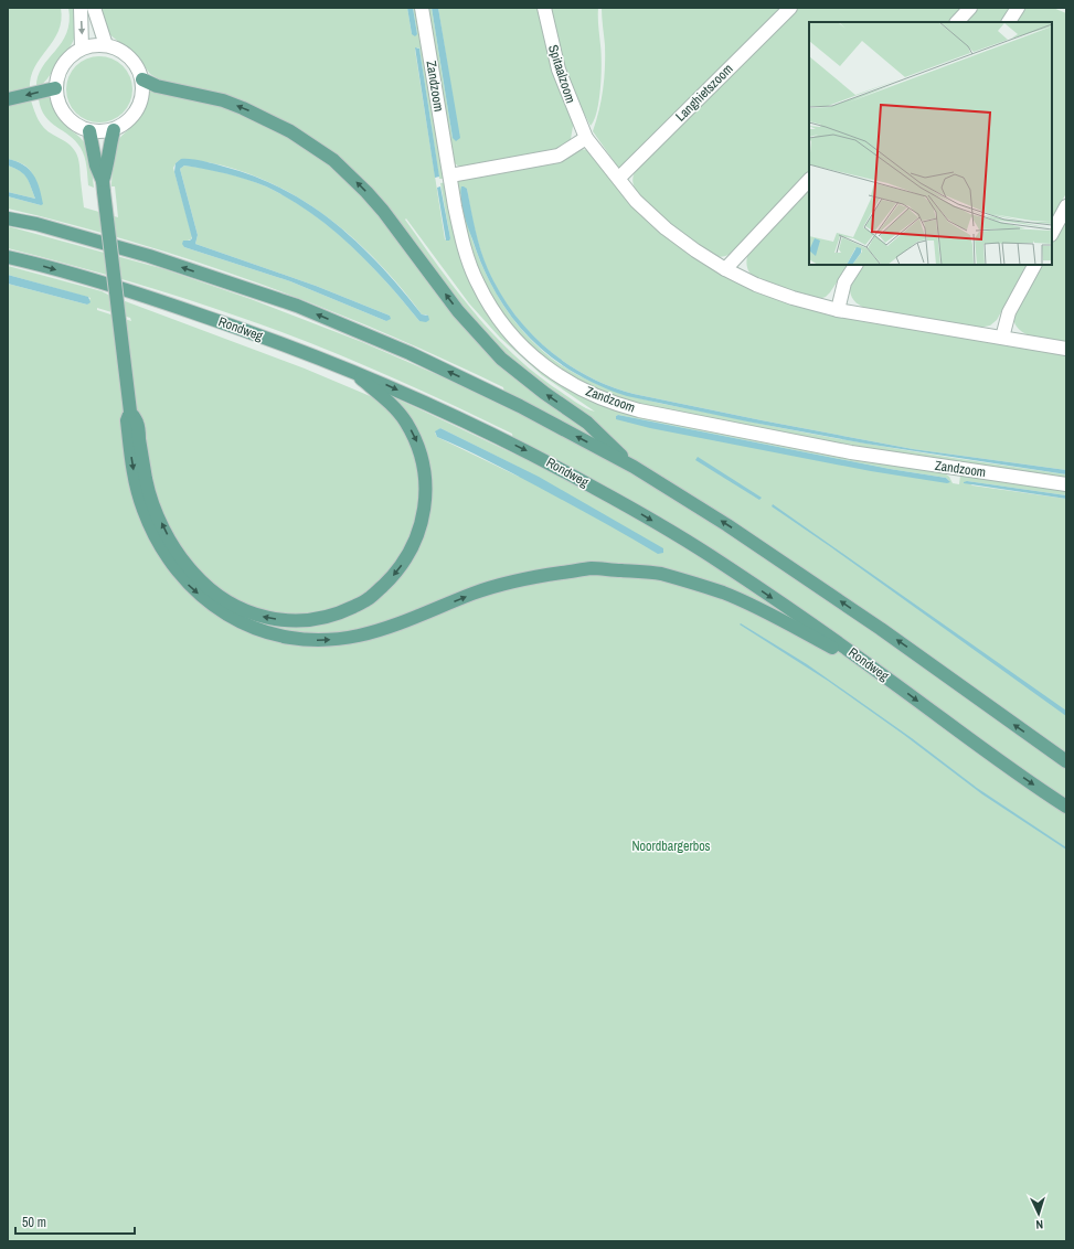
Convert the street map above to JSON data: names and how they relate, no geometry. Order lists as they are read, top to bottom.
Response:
{
  "streets": {
    "main road": ["Rondweg"],
    "street": ["Spitaalzoom", "Zandzoom", "Langhietszoom"]
  },
  "parks": ["Noordbargerbos"],
  "scale_bar": "50 m",
  "north": "bottom"
}
